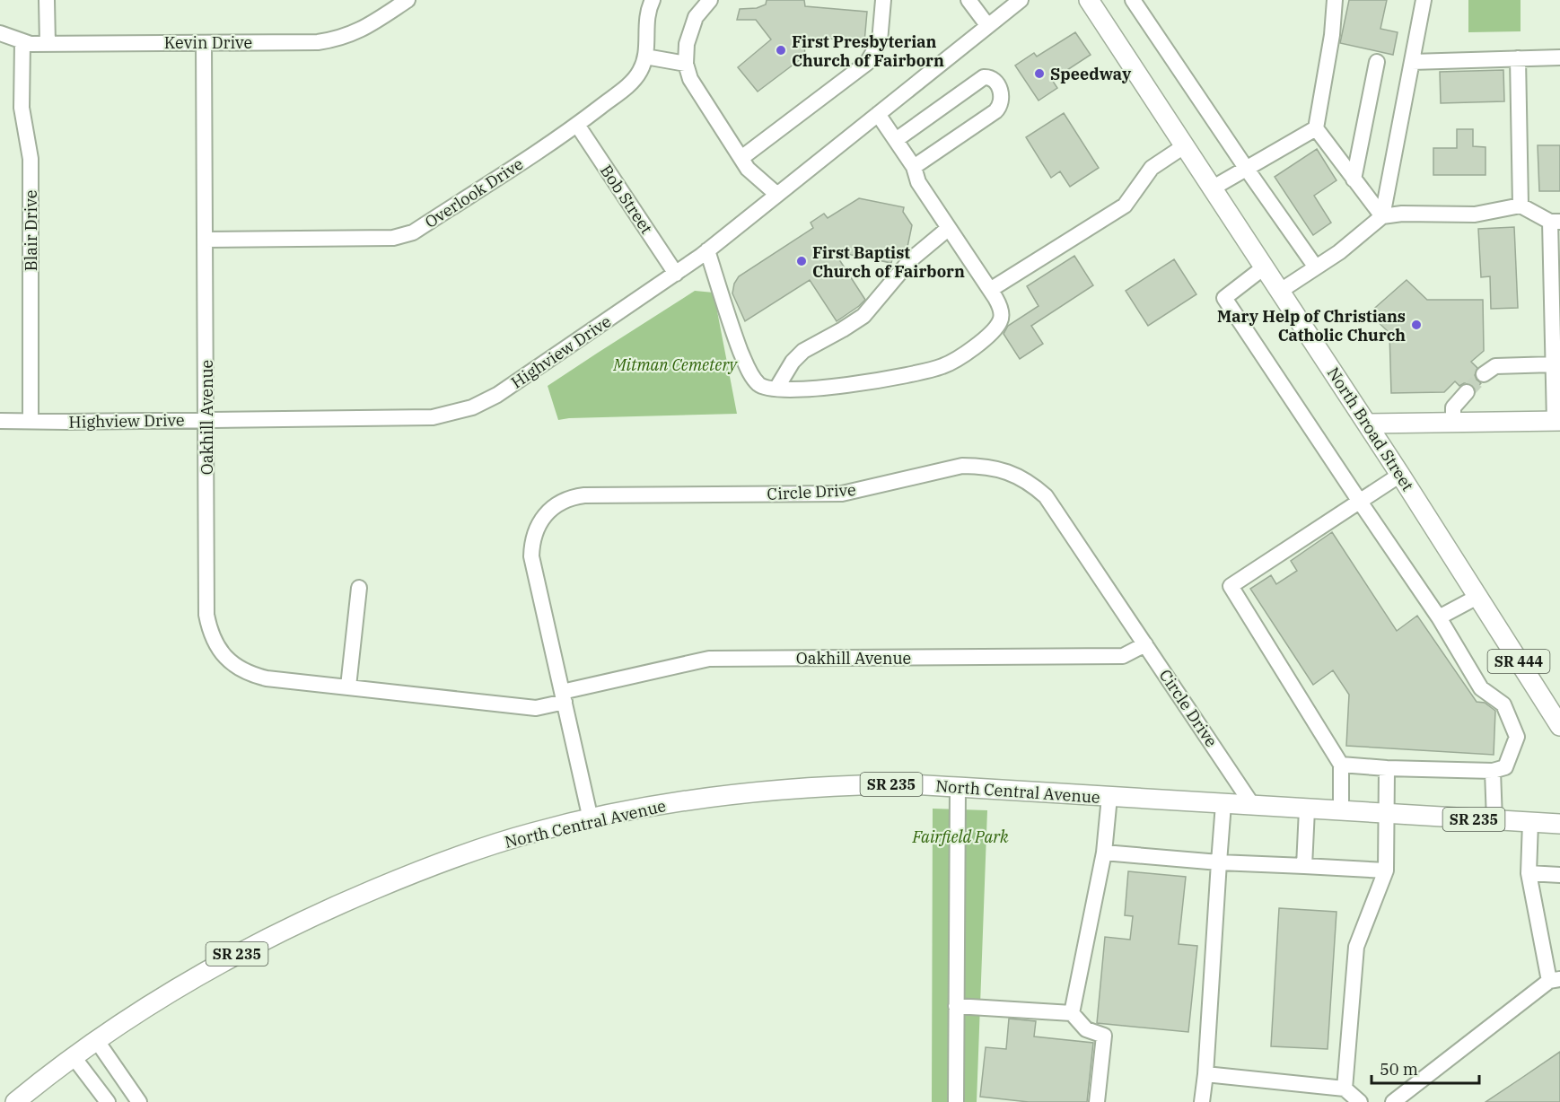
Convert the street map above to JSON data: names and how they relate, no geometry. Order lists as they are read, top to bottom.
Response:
{
  "streets": {
    "main road": [
      "North Broad Street",
      "SR 444",
      "SR 235",
      "North Central Avenue"
    ],
    "street": [
      "Kevin Drive",
      "Overlook Drive",
      "Bob Street",
      "Blair Drive",
      "Highview Drive",
      "Oakhill Avenue",
      "Circle Drive"
    ]
  },
  "crossings": [
    ["Kevin Drive", "Blair Drive"],
    ["Kevin Drive", "Oakhill Avenue"],
    ["Overlook Drive", "Bob Street"],
    ["Overlook Drive", "Oakhill Avenue"],
    ["Bob Street", "Highview Drive"],
    ["Blair Drive", "Highview Drive"],
    ["Highview Drive", "Oakhill Avenue"],
    ["Oakhill Avenue", "Circle Drive"],
    ["Circle Drive", "North Central Avenue"],
    ["SR 235", "North Central Avenue"]
  ],
  "parks": ["Mitman Cemetery", "Fairfield Park"],
  "places": [
    "First Presbyterian Church of Fairborn",
    "Speedway",
    "First Baptist Church of Fairborn",
    "Mary Help of Christians Catholic Church"
  ],
  "scale_bar": "50 m"
}
